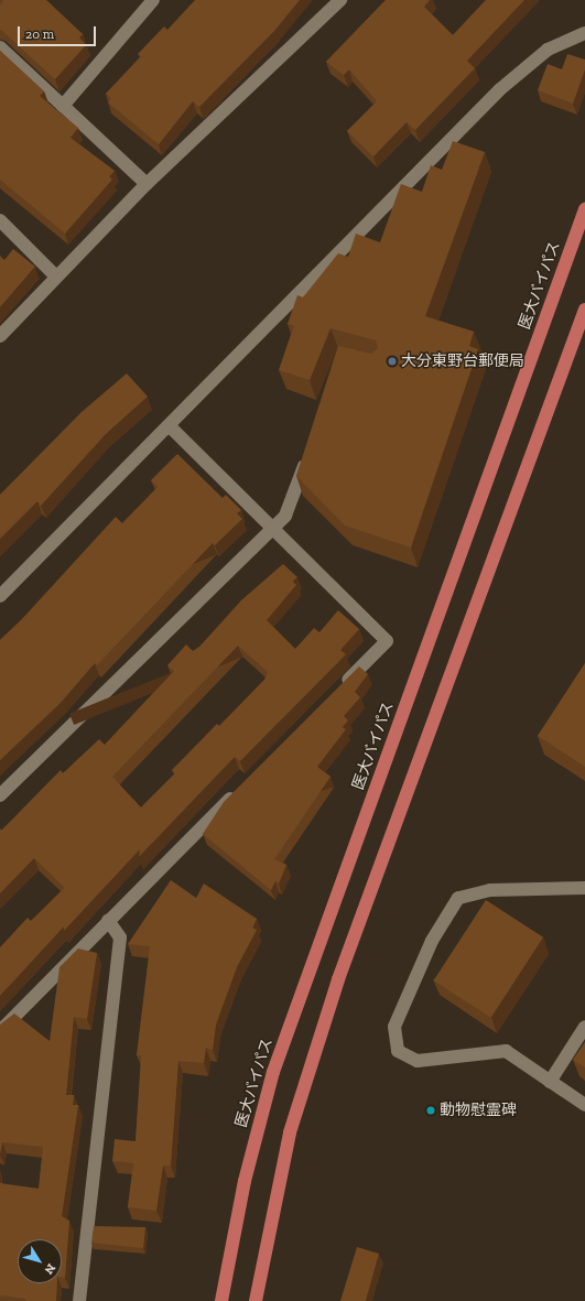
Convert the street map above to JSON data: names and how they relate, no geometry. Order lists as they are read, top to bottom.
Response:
{
  "streets": {
    "main road": ["医大バイパス"]
  },
  "places": ["大分東野台郵便局", "動物慰霊碑"],
  "scale_bar": "20 m",
  "north": "bottom right"
}
